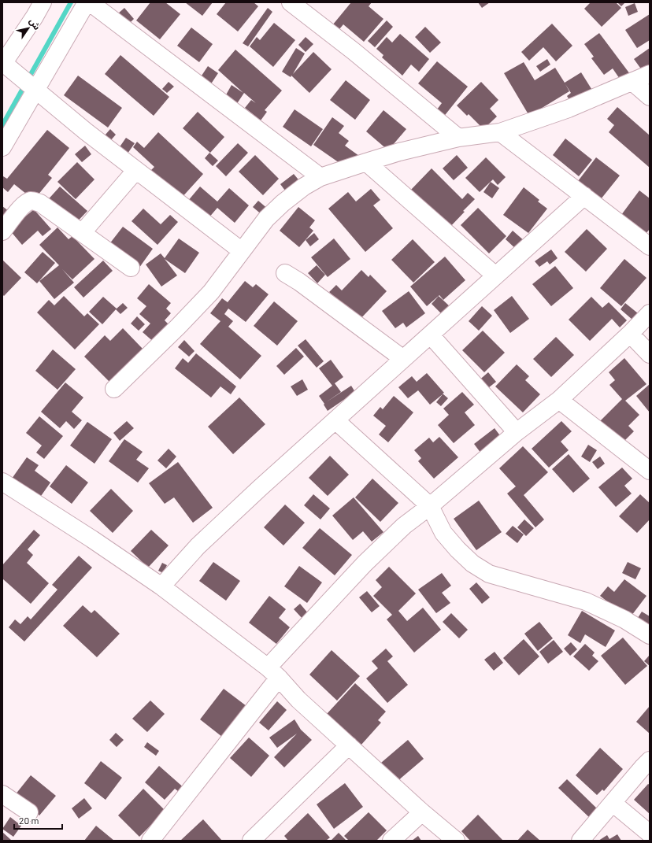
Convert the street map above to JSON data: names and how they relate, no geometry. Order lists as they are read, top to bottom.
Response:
{
  "scale_bar": "20 m",
  "north": "top right"
}
